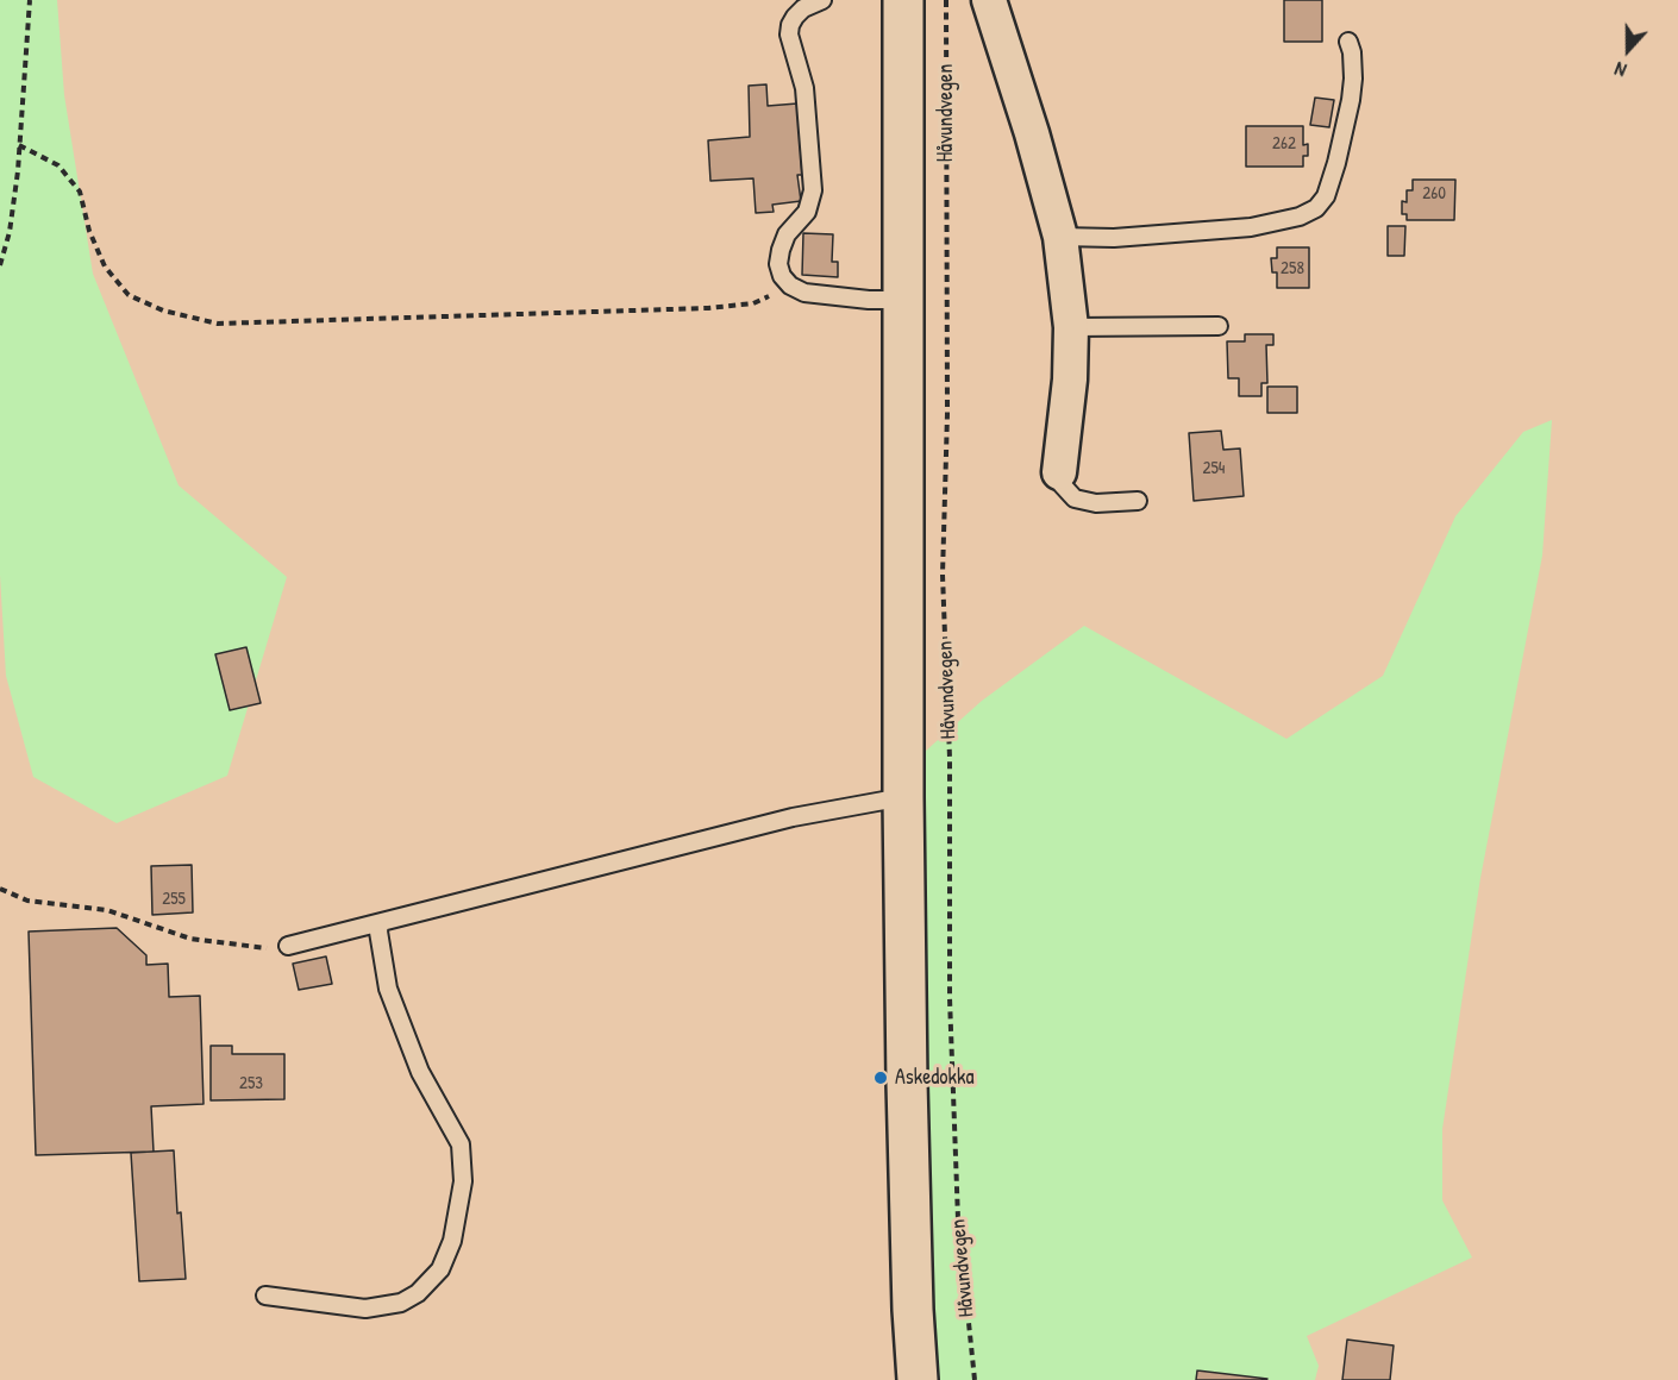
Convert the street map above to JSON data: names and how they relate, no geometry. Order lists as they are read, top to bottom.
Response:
{
  "streets": {
    "main road": ["Håvundvegen"]
  },
  "places": ["Askedokka"],
  "house_numbers": [
    "262",
    "260",
    "258",
    "254",
    "255",
    "253"
  ],
  "north": "bottom"
}
